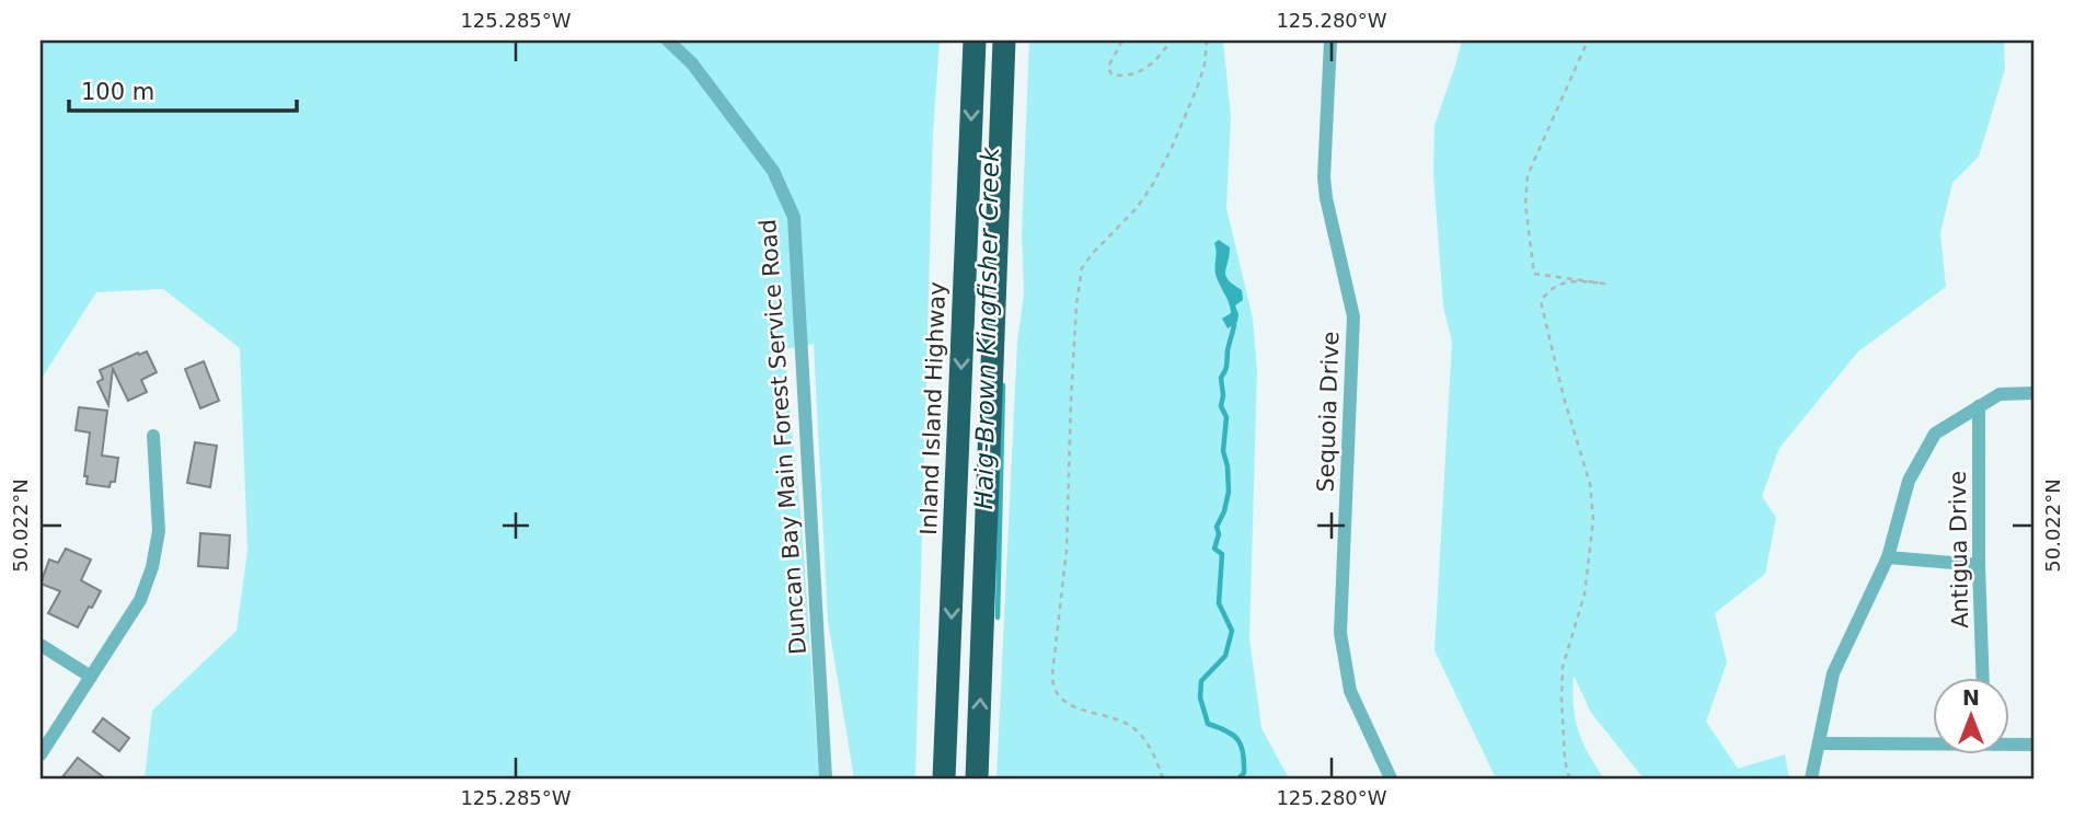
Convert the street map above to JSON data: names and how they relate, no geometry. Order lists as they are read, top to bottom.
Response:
{
  "streets": {
    "highway": ["Inland Island Highway"],
    "street": ["Sequoia Drive", "Duncan Bay Main Forest Service Road", "Antigua Drive"]
  },
  "water": ["Haig-Brown Kingfisher Creek"],
  "scale_bar": "100 m",
  "north": "top",
  "coordinates": ["125.285°W", "125.280°W", "50.022°N"]
}
